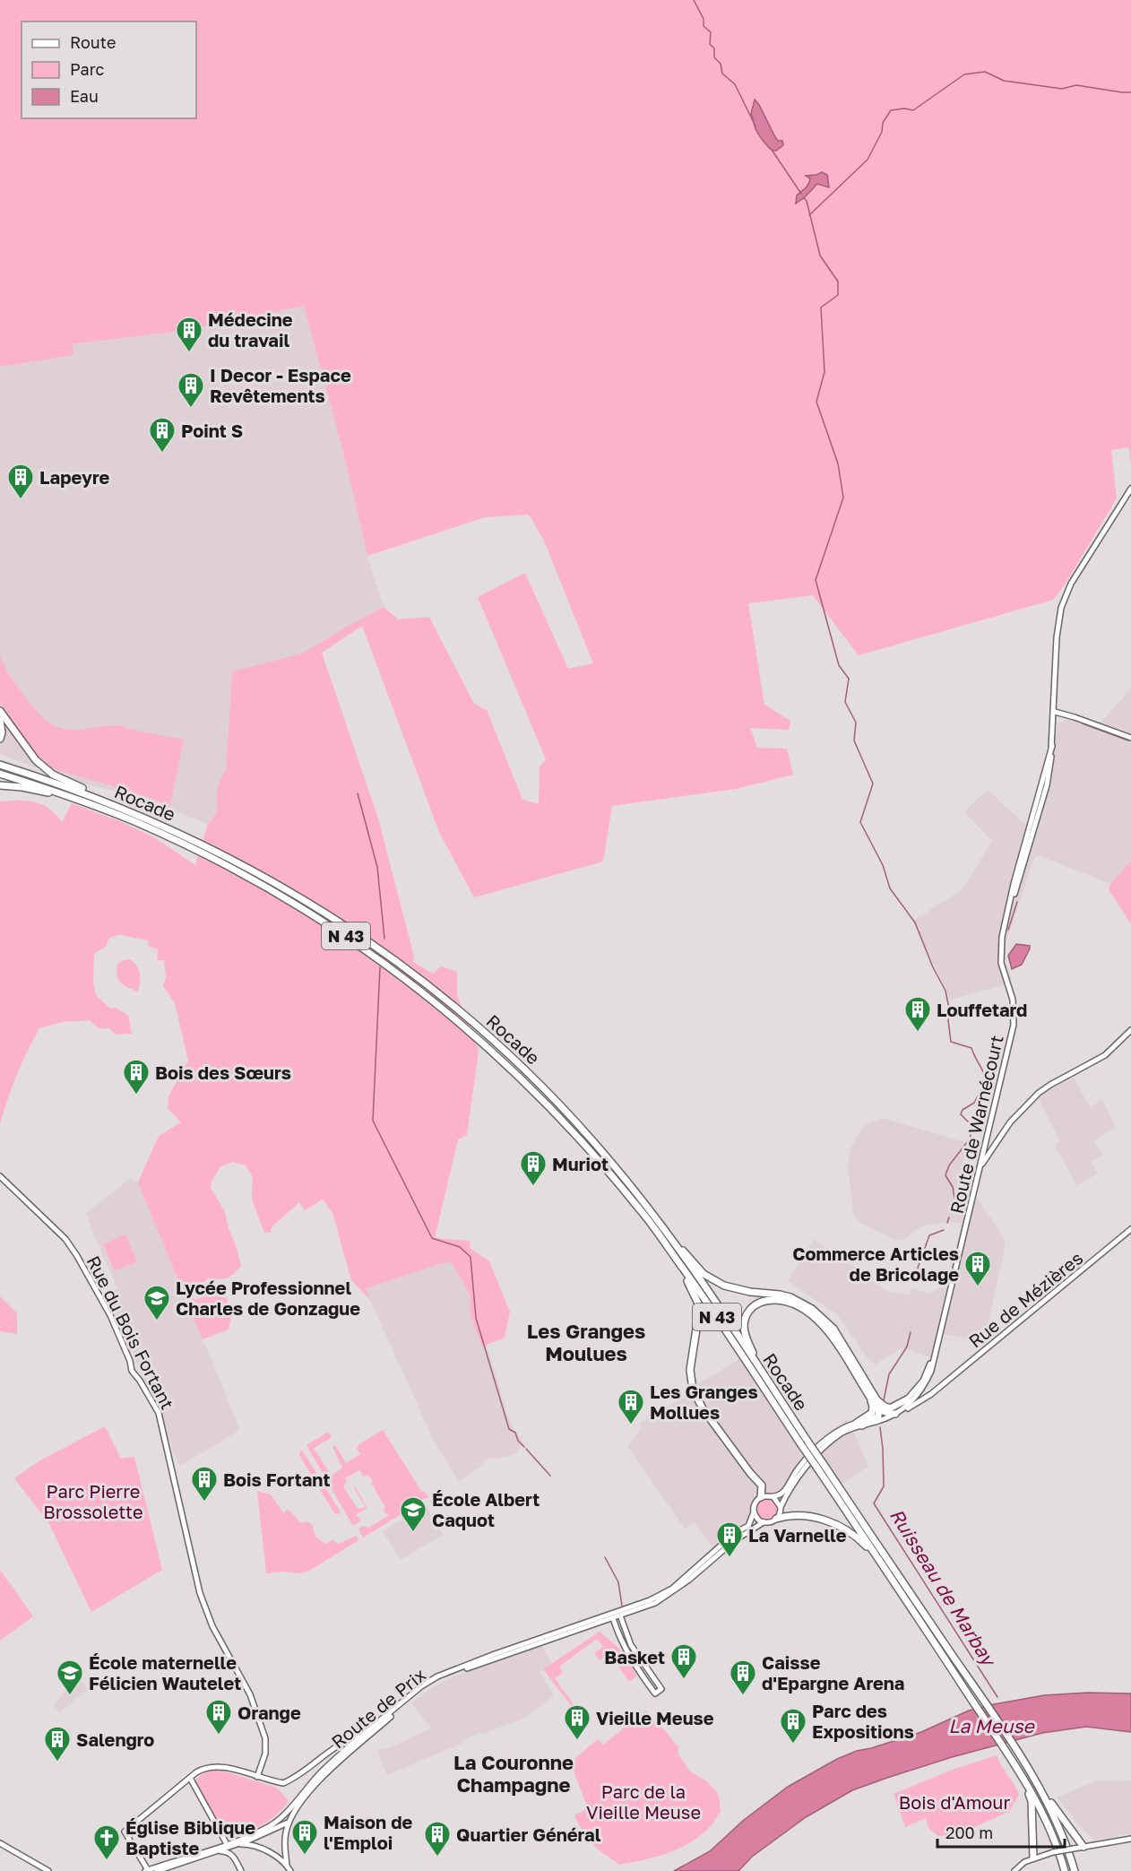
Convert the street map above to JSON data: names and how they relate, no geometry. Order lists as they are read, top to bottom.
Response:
{
  "streets": {
    "highway": ["Rocade", "N 43"],
    "main road": [
      "Route de Warnécourt",
      "Rue de Mézières",
      "Rue du Bois Fortant",
      "Route de Prix"
    ]
  },
  "crossings": [
    ["Rocade", "N 43"],
    ["Route de Warnécourt", "Rue de Mézières"]
  ],
  "districts": ["Les Granges Moulues", "La Couronne Champagne"],
  "water": ["Ruisseau de Marbay", "La Meuse"],
  "parks": ["Parc Pierre Brossolette", "Parc de la Vieille Meuse", "Bois d'Amour"],
  "places": {
    "building": [
      "Médecine du travail",
      "I Decor - Espace Revêtements",
      "Point S",
      "Lapeyre",
      "Louffetard",
      "Bois des Sœurs",
      "Muriot",
      "Commerce Articles de Bricolage",
      "Les Granges Mollues",
      "Bois Fortant",
      "La Varnelle",
      "Basket",
      "Caisse d'Epargne Arena",
      "Orange",
      "Vieille Meuse",
      "Parc des Expositions",
      "Salengro",
      "Maison de l'Emploi",
      "Quartier Général"
    ],
    "school or university": ["Lycée Professionnel Charles de Gonzague", "École Albert Caquot", "École maternelle Félicien Wautelet"],
    "church": ["Église Biblique Baptiste"]
  },
  "legend": ["Route", "Parc", "Eau"],
  "scale_bar": "200 m"
}
